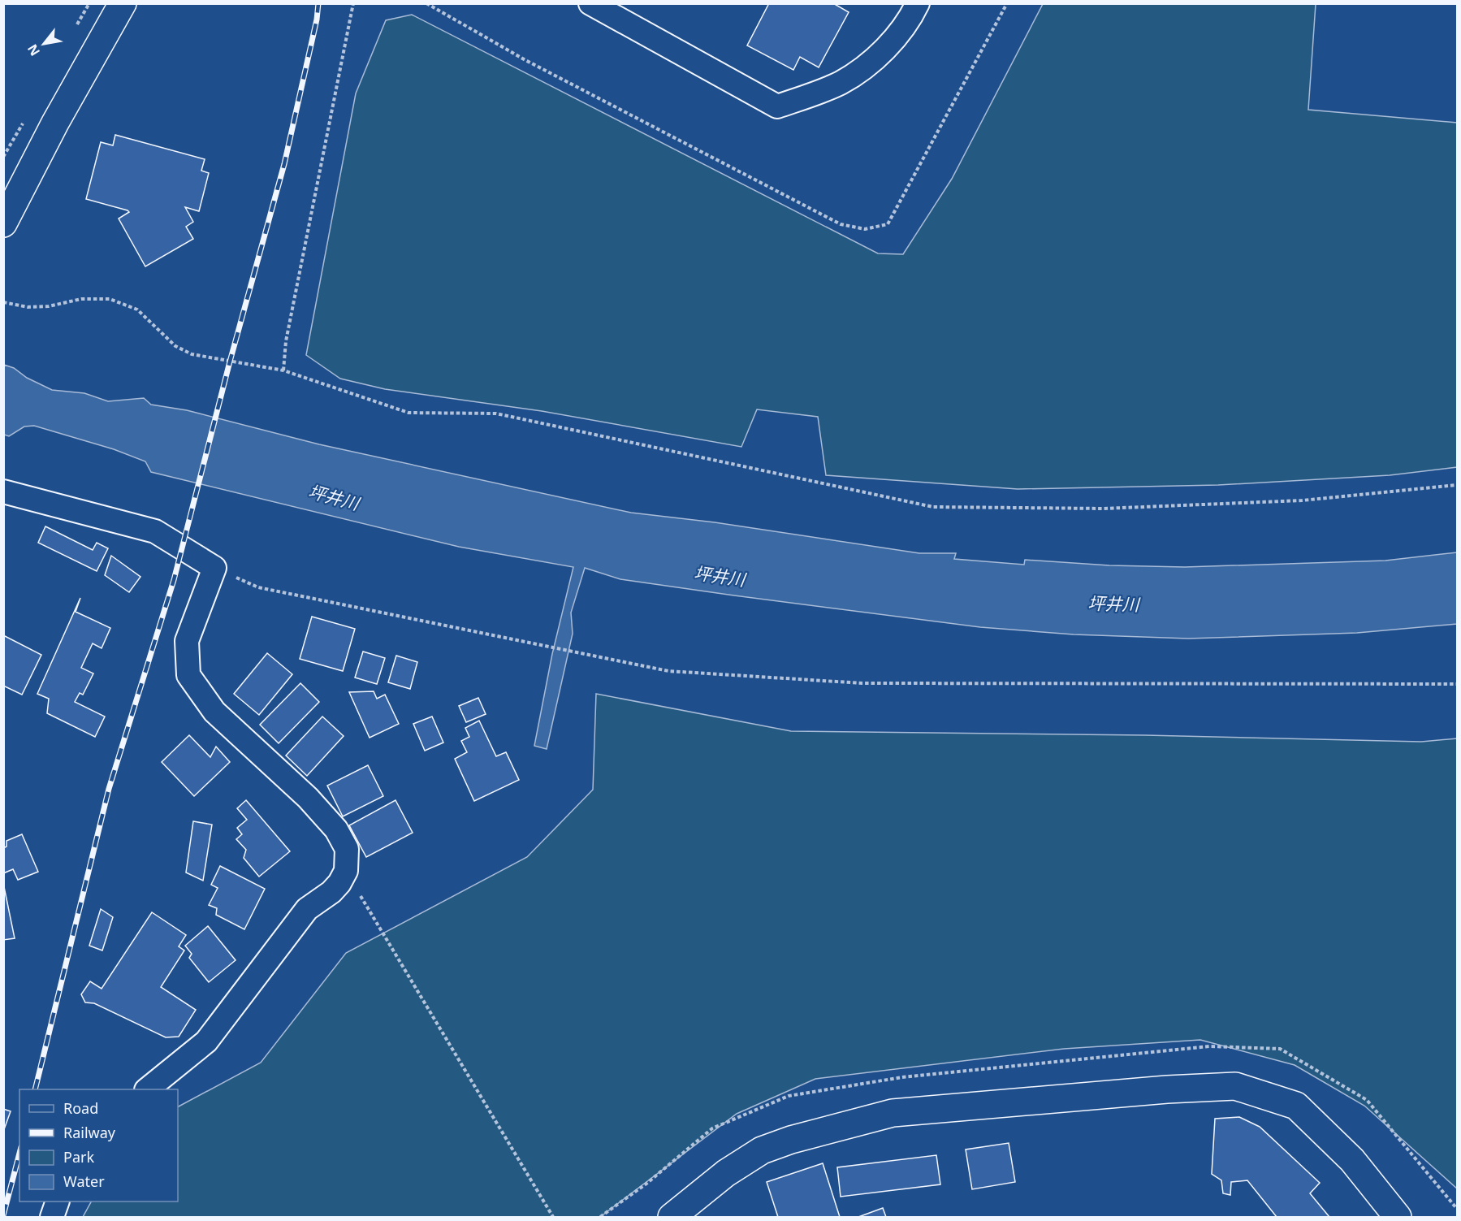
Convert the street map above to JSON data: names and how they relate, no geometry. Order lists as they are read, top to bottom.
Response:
{
  "water": ["坪井川"],
  "legend": [
    "Road",
    "Railway",
    "Park",
    "Water"
  ],
  "north": "bottom left"
}
